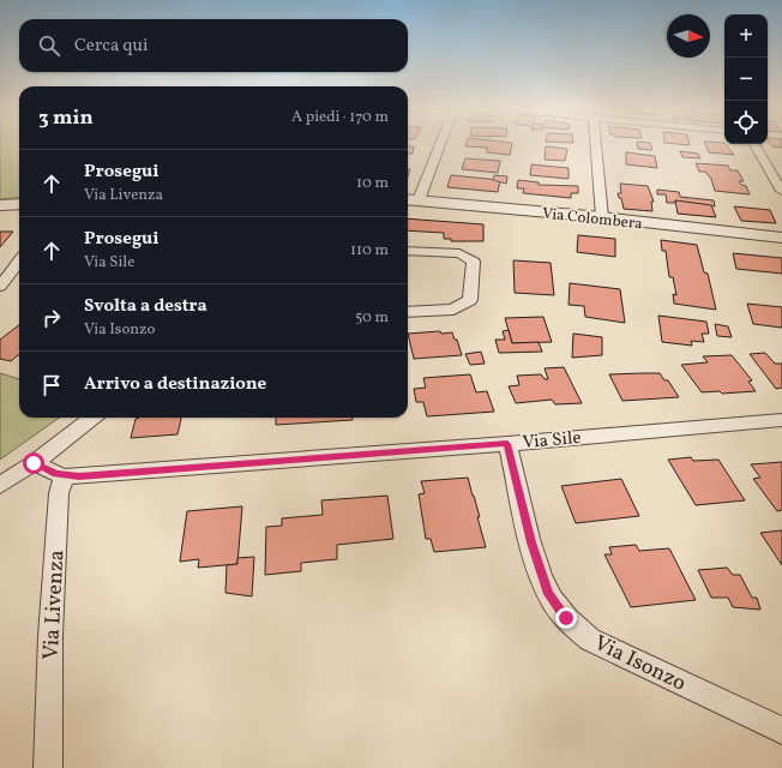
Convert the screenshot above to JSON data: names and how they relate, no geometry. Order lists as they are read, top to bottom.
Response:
{
  "streets": {
    "street": [
      "Via Colombera",
      "Via Sile",
      "Via Livenza",
      "Via Isonzo"
    ]
  },
  "crossings": [
    ["Via Sile", "Via Livenza"],
    ["Via Sile", "Via Isonzo"]
  ],
  "north": "right",
  "page": {
    "map_buttons": ["+", "−"],
    "search": "Cerca qui",
    "heading": ["3 min", "A piedi · 170 m"],
    "list": [
      ["Prosegui", "Via Livenza", "10 m"],
      ["Prosegui", "Via Sile", "110 m"],
      ["Svolta a destra", "Via Isonzo", "50 m"],
      "Arrivo a destinazione"
    ]
  }
}
